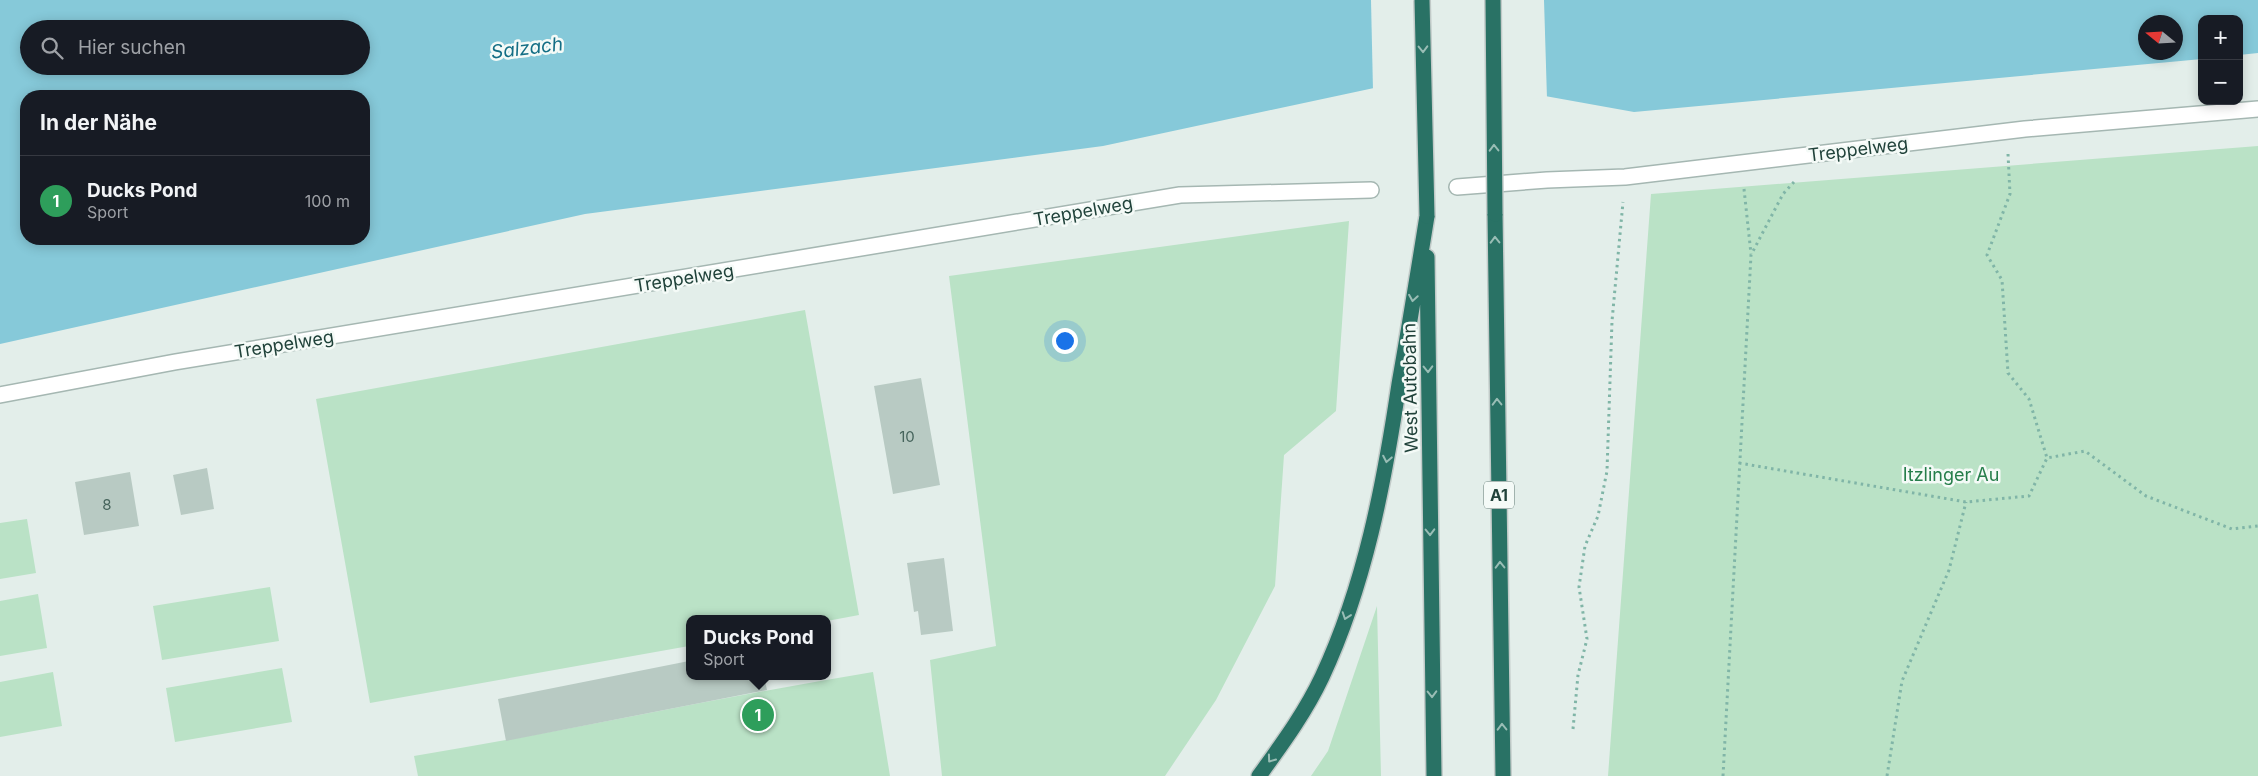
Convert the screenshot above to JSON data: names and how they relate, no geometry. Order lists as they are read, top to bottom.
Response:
{
  "streets": {
    "highway": ["West Autobahn", "A1"],
    "lane": ["Treppelweg"]
  },
  "water": ["Salzach"],
  "parks": ["Itzlinger Au"],
  "house_numbers": ["10", "8"],
  "north": "left",
  "page": {
    "map_buttons": ["+", "−"],
    "search": "Hier suchen",
    "heading": "In der Nähe",
    "list": [
      {
        "mark": "1",
        "name": "Ducks Pond",
        "note": "Sport",
        "value": "100 m"
      }
    ],
    "popup": ["Ducks Pond", "Sport"],
    "pins": "1"
  }
}
